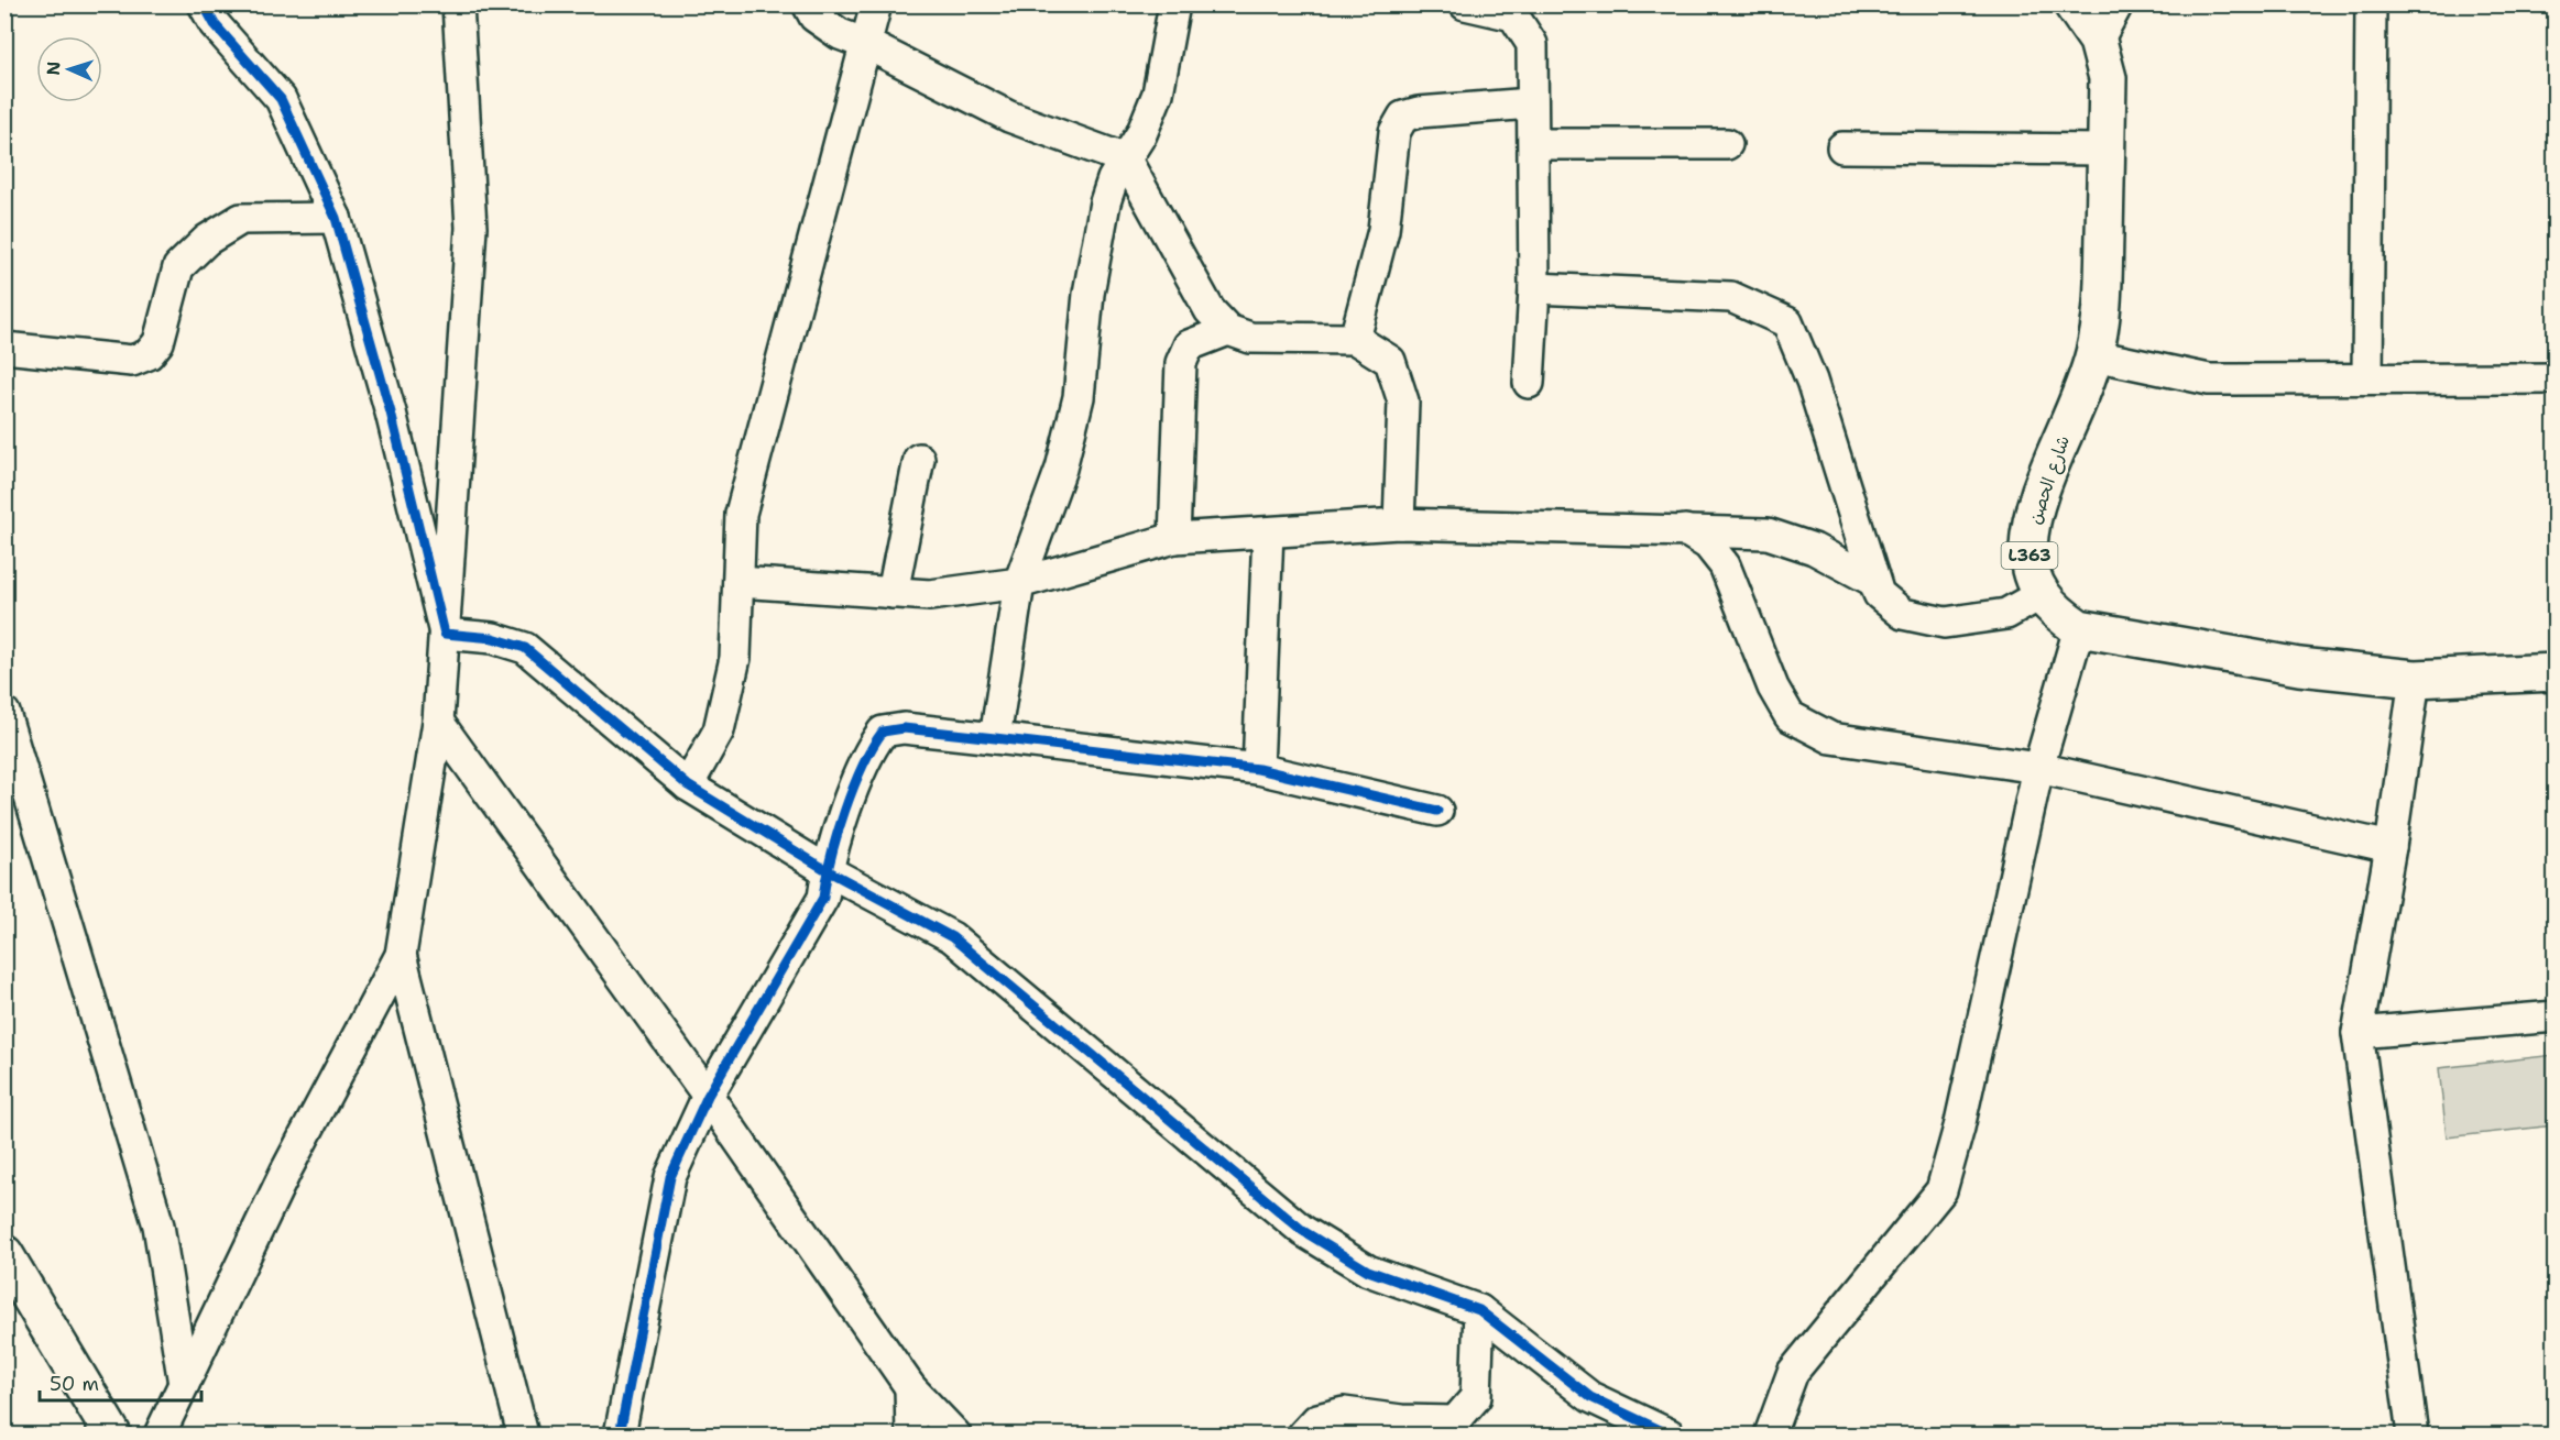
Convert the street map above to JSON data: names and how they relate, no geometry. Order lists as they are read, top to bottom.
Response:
{
  "streets": {
    "main road": ["شارع الحصن", "L363"]
  },
  "crossings": [
    ["شارع الحصن", "L363"]
  ],
  "scale_bar": "50 m",
  "north": "left"
}
